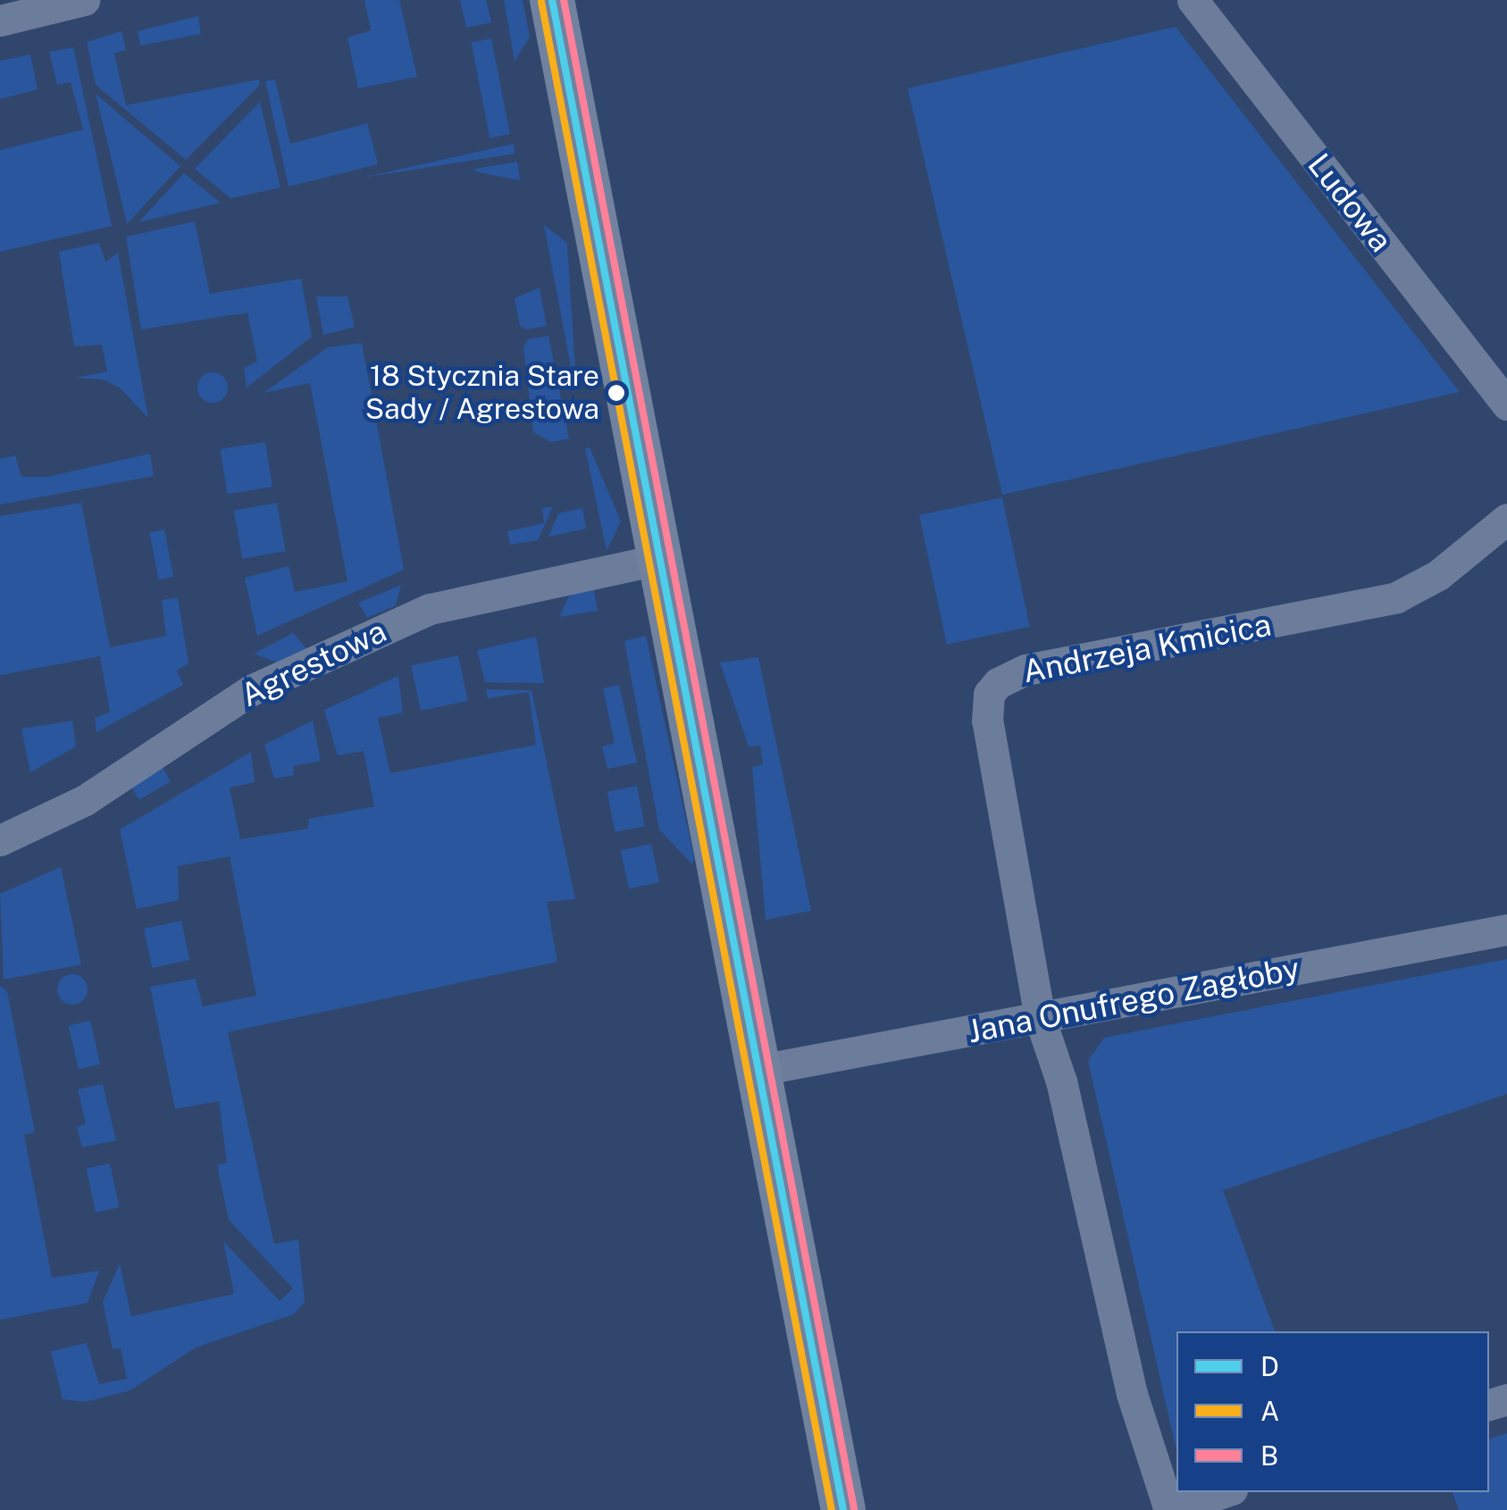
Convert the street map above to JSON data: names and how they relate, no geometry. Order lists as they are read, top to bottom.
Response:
{
  "streets": {
    "street": [
      "Ludowa",
      "Andrzeja Kmicica",
      "Agrestowa",
      "Jana Onufrego Zagłoby"
    ]
  },
  "crossings": [
    ["Andrzeja Kmicica", "Jana Onufrego Zagłoby"]
  ],
  "places": ["18 Stycznia Stare Sady / Agrestowa"],
  "lines": ["transit line D", "transit line B", "transit line A"],
  "legend": ["D", "A", "B"]
}
